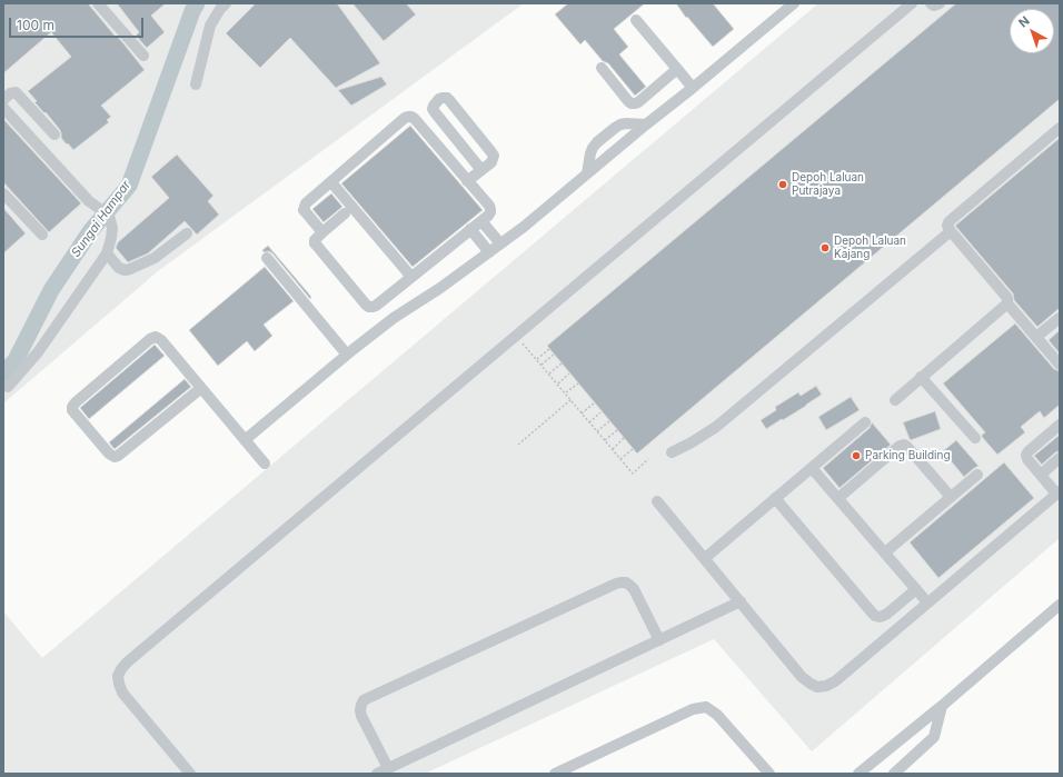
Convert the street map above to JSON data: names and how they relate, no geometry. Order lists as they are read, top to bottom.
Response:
{
  "water": ["Sungai Hampar"],
  "places": ["Depoh Laluan Putrajaya", "Depoh Laluan Kajang", "Parking Building"],
  "scale_bar": "100 m",
  "north": "top left"
}
